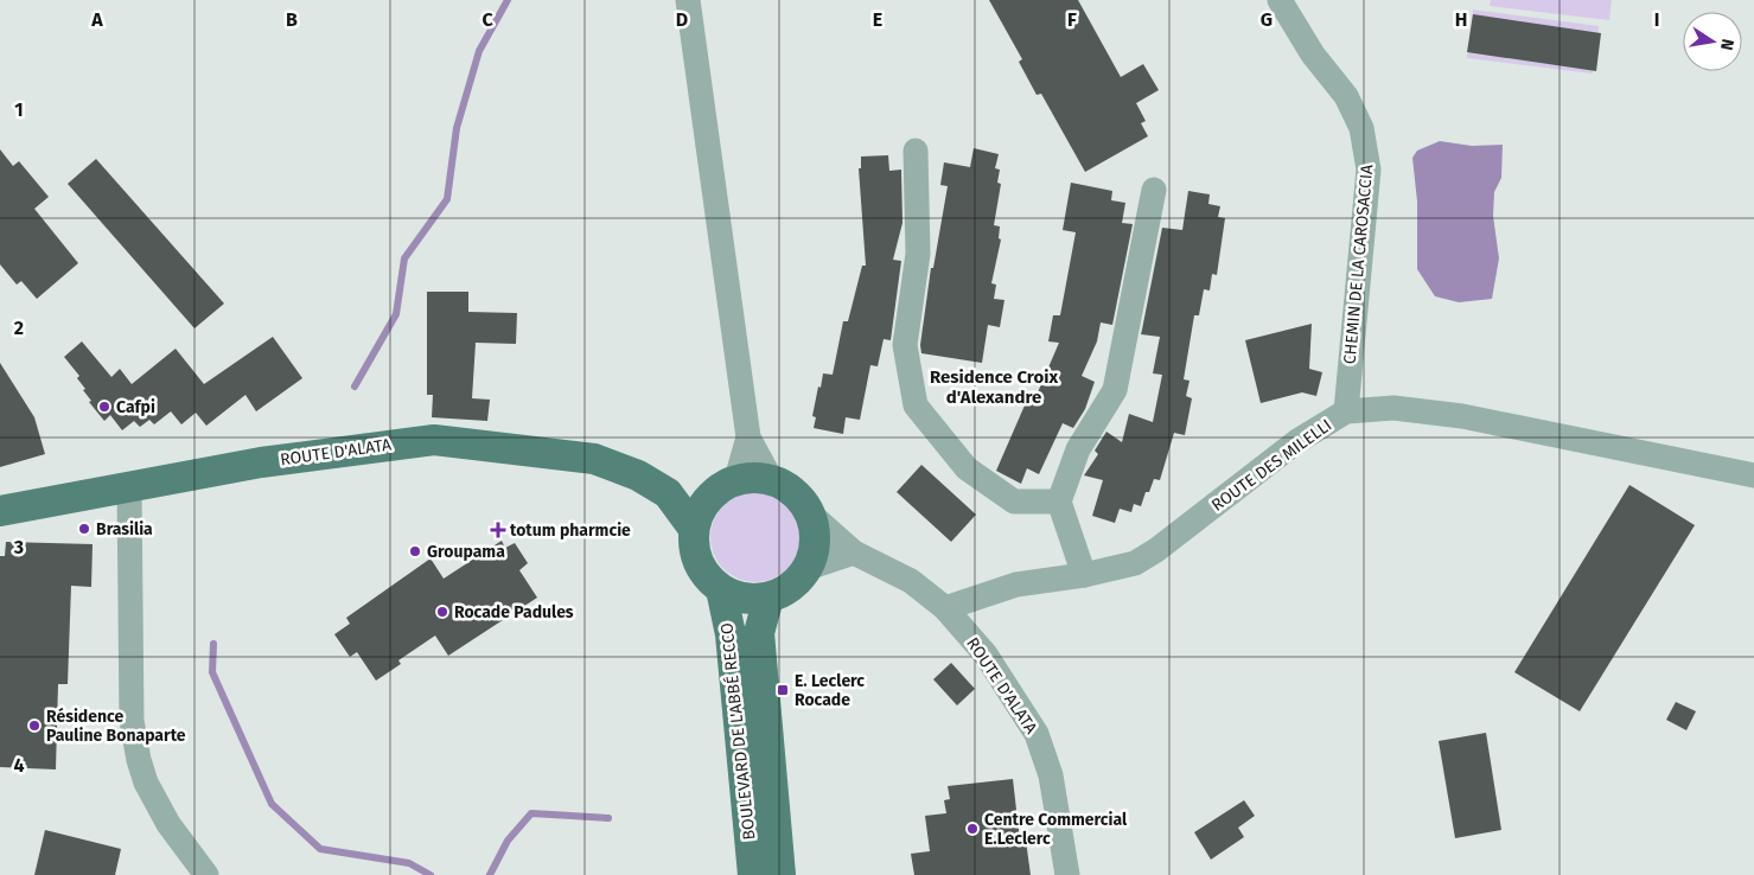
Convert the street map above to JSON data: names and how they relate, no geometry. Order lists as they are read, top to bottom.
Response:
{
  "streets": {
    "main road": ["ROUTE D'ALATA", "BOULEVARD DE L'ABBÉ RECCO"],
    "street": ["CHEMIN DE LA CAROSACCIA", "ROUTE DES MILELLI"]
  },
  "crossings": [
    ["CHEMIN DE LA CAROSACCIA", "ROUTE DES MILELLI"],
    ["ROUTE D'ALATA", "ROUTE DES MILELLI"],
    ["ROUTE D'ALATA", "BOULEVARD DE L'ABBÉ RECCO"]
  ],
  "districts": ["Residence Croix d'Alexandre"],
  "places": {
    "other": [
      "Cafpi",
      "Brasilia",
      "Groupama",
      "Rocade Padules",
      "Résidence Pauline Bonaparte",
      "Centre Commercial E.Leclerc"
    ],
    "health": ["totum pharmcie"],
    "transit": ["E. Leclerc Rocade"]
  },
  "north": "right",
  "grid": {
    "columns": [
      "A",
      "B",
      "C",
      "D",
      "E",
      "F",
      "G",
      "H",
      "I"
    ],
    "rows": [
      "1",
      "2",
      "3",
      "4"
    ]
  }
}
